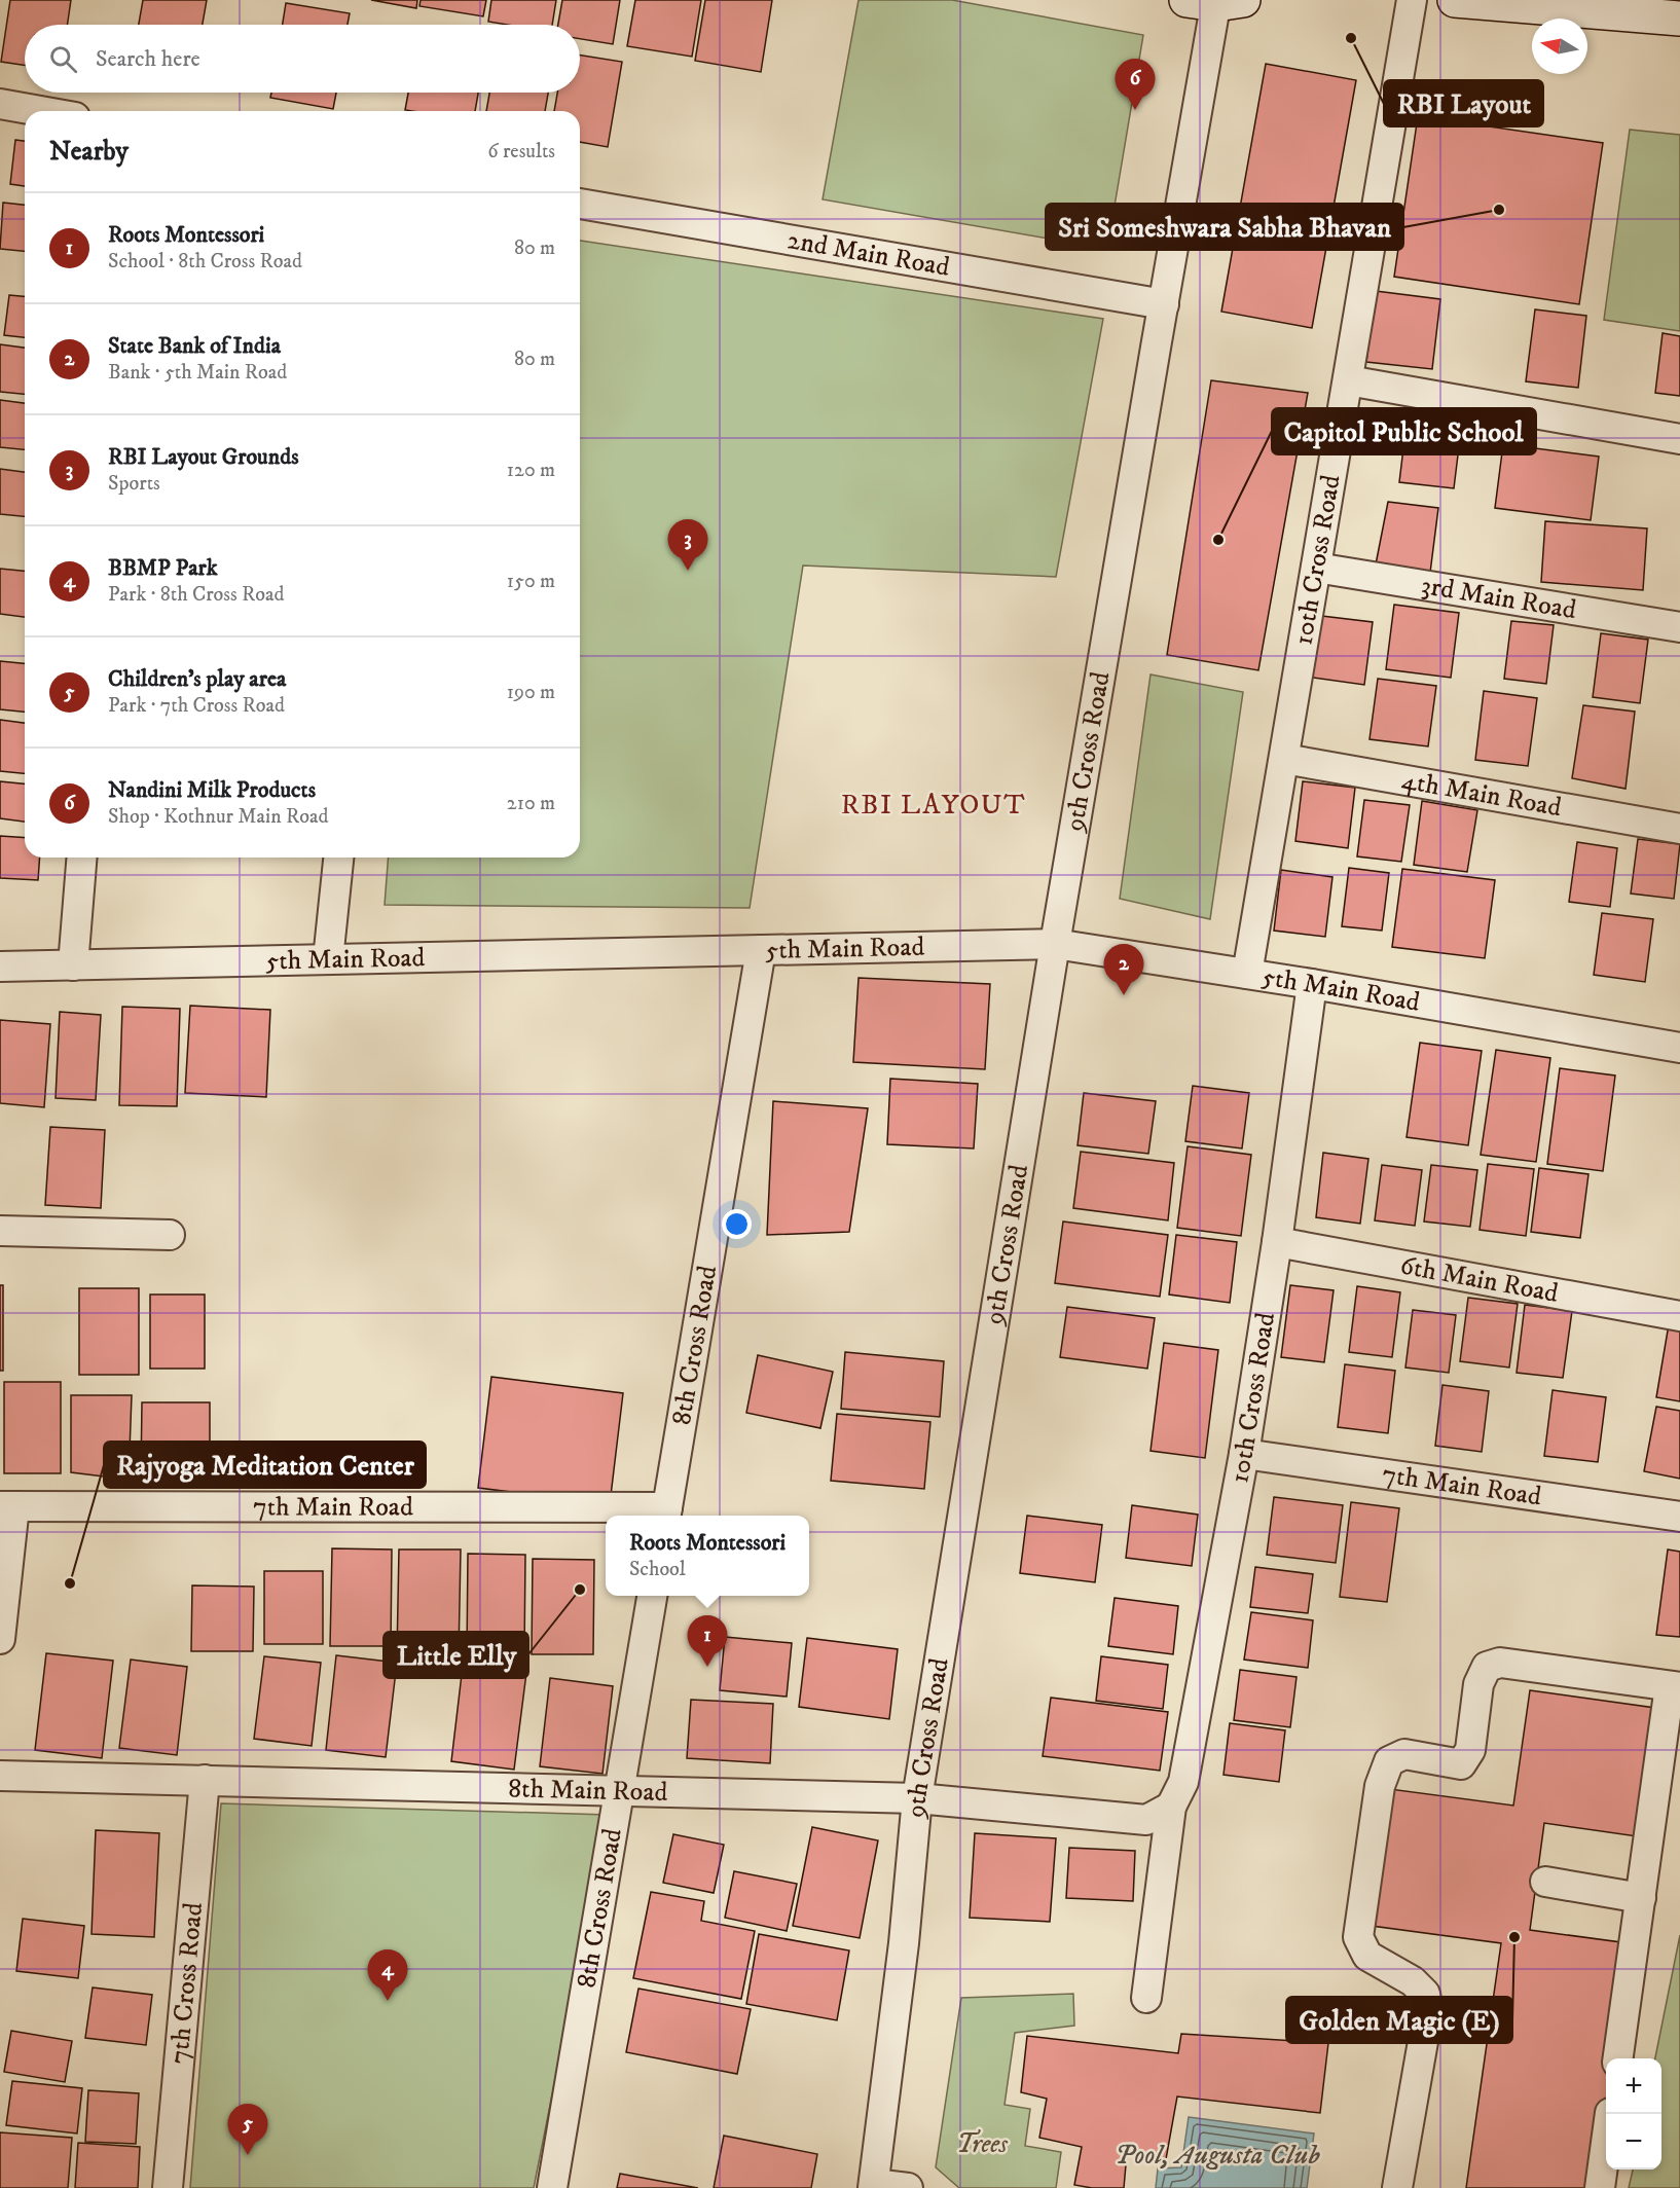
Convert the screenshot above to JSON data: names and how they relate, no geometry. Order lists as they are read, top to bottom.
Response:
{
  "streets": {
    "street": [
      "2nd Main Road",
      "10th Cross Road",
      "3rd Main Road",
      "9th Cross Road",
      "4th Main Road",
      "5th Main Road",
      "6th Main Road",
      "8th Cross Road",
      "7th Main Road",
      "8th Main Road",
      "7th Cross Road"
    ]
  },
  "crossings": [
    ["2nd Main Road", "9th Cross Road"],
    ["10th Cross Road", "3rd Main Road"],
    ["10th Cross Road", "4th Main Road"],
    ["10th Cross Road", "5th Main Road"],
    ["10th Cross Road", "6th Main Road"],
    ["10th Cross Road", "7th Main Road"],
    ["10th Cross Road", "8th Main Road"],
    ["9th Cross Road", "5th Main Road"],
    ["9th Cross Road", "8th Main Road"],
    ["5th Main Road", "8th Cross Road"],
    ["8th Cross Road", "7th Main Road"],
    ["8th Cross Road", "8th Main Road"],
    ["8th Main Road", "7th Cross Road"]
  ],
  "districts": ["RBI LAYOUT"],
  "water": ["Pool, Augusta Club"],
  "parks": ["Trees"],
  "places": [
    "RBI Layout",
    "Sri Someshwara Sabha Bhavan",
    "Capitol Public School",
    "Rajyoga Meditation Center",
    "Little Elly",
    "Golden Magic (E)"
  ],
  "north": "left",
  "page": {
    "search": "Search here",
    "pins": [
      "6",
      "3",
      "2",
      "1",
      "4",
      "5"
    ],
    "heading": ["Nearby", "6 results"],
    "list": [
      {
        "mark": "1",
        "name": "Roots Montessori",
        "note": "School · 8th Cross Road",
        "value": "80 m"
      },
      {
        "mark": "2",
        "name": "State Bank of India",
        "note": "Bank · 5th Main Road",
        "value": "80 m"
      },
      {
        "mark": "3",
        "name": "RBI Layout Grounds",
        "note": "Sports",
        "value": "120 m"
      },
      {
        "mark": "4",
        "name": "BBMP Park",
        "note": "Park · 8th Cross Road",
        "value": "150 m"
      },
      {
        "mark": "5",
        "name": "Children's play area",
        "note": "Park · 7th Cross Road",
        "value": "190 m"
      },
      {
        "mark": "6",
        "name": "Nandini Milk Products",
        "note": "Shop · Kothnur Main Road",
        "value": "210 m"
      }
    ],
    "popup": ["Roots Montessori", "School"],
    "map_buttons": ["+", "−"]
  }
}
